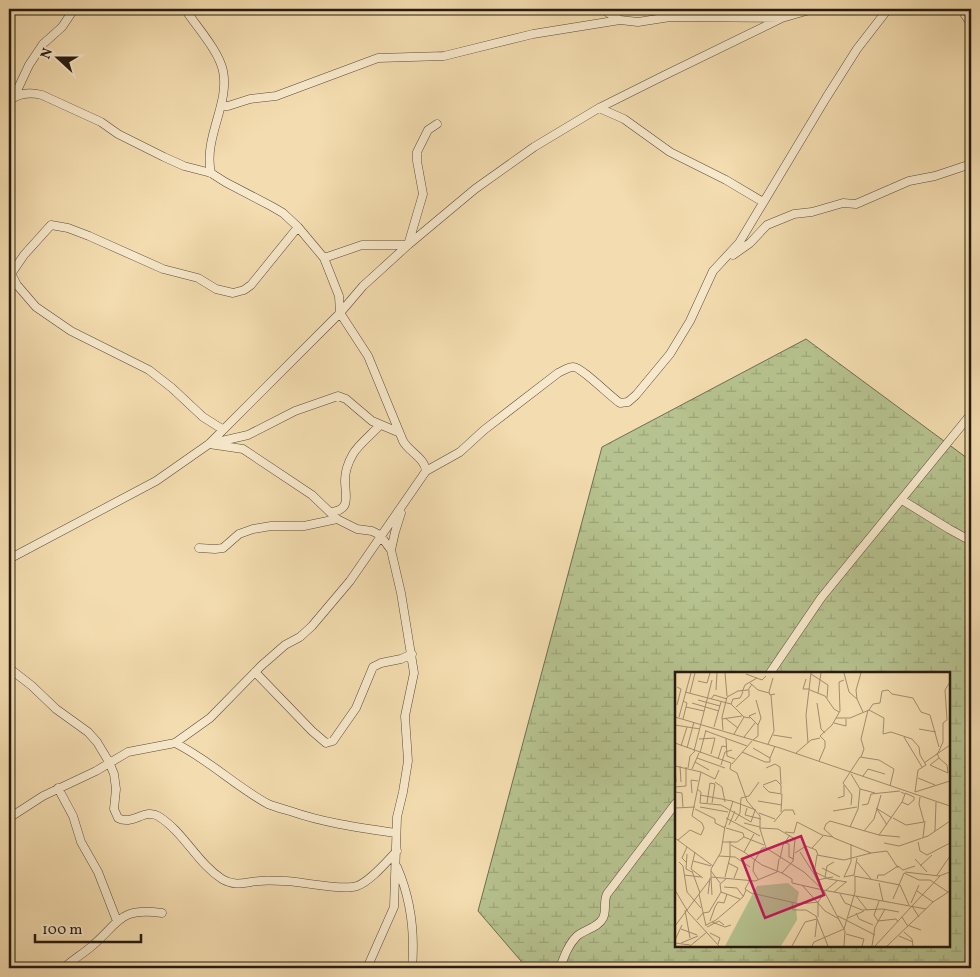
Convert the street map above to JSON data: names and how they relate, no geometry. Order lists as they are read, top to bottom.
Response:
{
  "scale_bar": "100 m",
  "north": "left"
}
